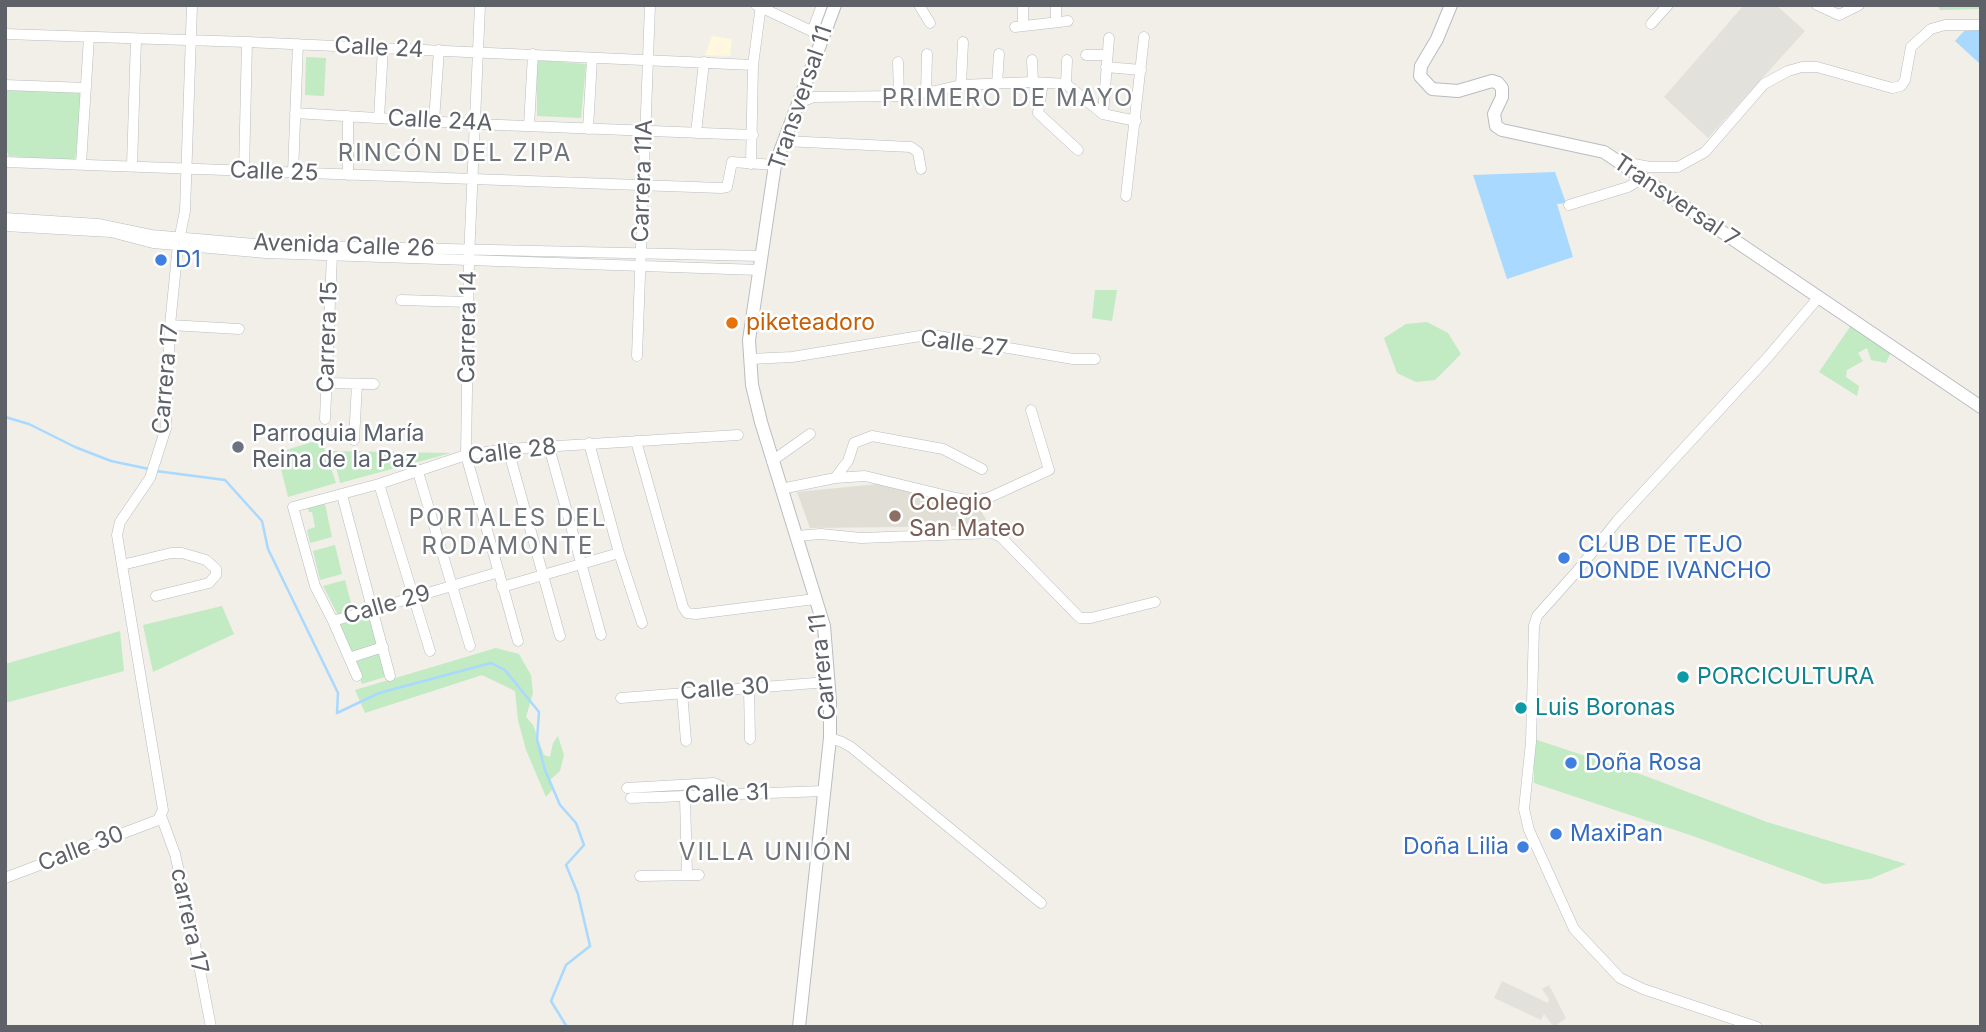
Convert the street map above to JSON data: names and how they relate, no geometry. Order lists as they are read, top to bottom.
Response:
{
  "streets": {
    "street": [
      "Calle 24",
      "Transversal 11",
      "Calle 24A",
      "Calle 25",
      "Carrera 11A",
      "Transversal 7",
      "Avenida Calle 26",
      "Carrera 14",
      "Carrera 15",
      "Calle 27",
      "Carrera 17",
      "Calle 28",
      "Calle 29",
      "Carrera 11",
      "Calle 30",
      "Calle 31",
      "carrera 17"
    ]
  },
  "crossings": [
    ["Calle 24", "Carrera 11A"],
    ["Calle 24", "Carrera 14"],
    ["Calle 24", "Carrera 17"],
    ["Transversal 11", "Carrera 11"],
    ["Calle 24A", "Carrera 11A"],
    ["Calle 24A", "Carrera 14"],
    ["Calle 25", "Carrera 11A"],
    ["Calle 25", "Carrera 14"],
    ["Calle 25", "Carrera 17"],
    ["Carrera 11A", "Avenida Calle 26"],
    ["Avenida Calle 26", "Carrera 14"],
    ["Avenida Calle 26", "Carrera 15"],
    ["Avenida Calle 26", "Carrera 17"],
    ["Avenida Calle 26", "Carrera 11"],
    ["Carrera 14", "Calle 28"],
    ["Carrera 14", "Calle 29"],
    ["Calle 27", "Carrera 11"],
    ["Carrera 17", "Calle 30"],
    ["Carrera 17", "carrera 17"],
    ["Calle 28", "Calle 29"],
    ["Carrera 11", "Calle 30"],
    ["Carrera 11", "Calle 31"],
    ["Calle 30", "carrera 17"]
  ],
  "districts": [
    "PRIMERO DE MAYO",
    "RINCÓN DEL ZIPA",
    "PORTALES DEL RODAMONTE",
    "VILLA UNIÓN"
  ],
  "places": [
    "D1",
    "piketeadoro",
    "Parroquia María Reina de la Paz",
    "Colegio San Mateo",
    "CLUB DE TEJO DONDE IVANCHO",
    "PORCICULTURA",
    "Luis Boronas",
    "Doña Rosa",
    "MaxiPan",
    "Doña Lilia"
  ]
}
